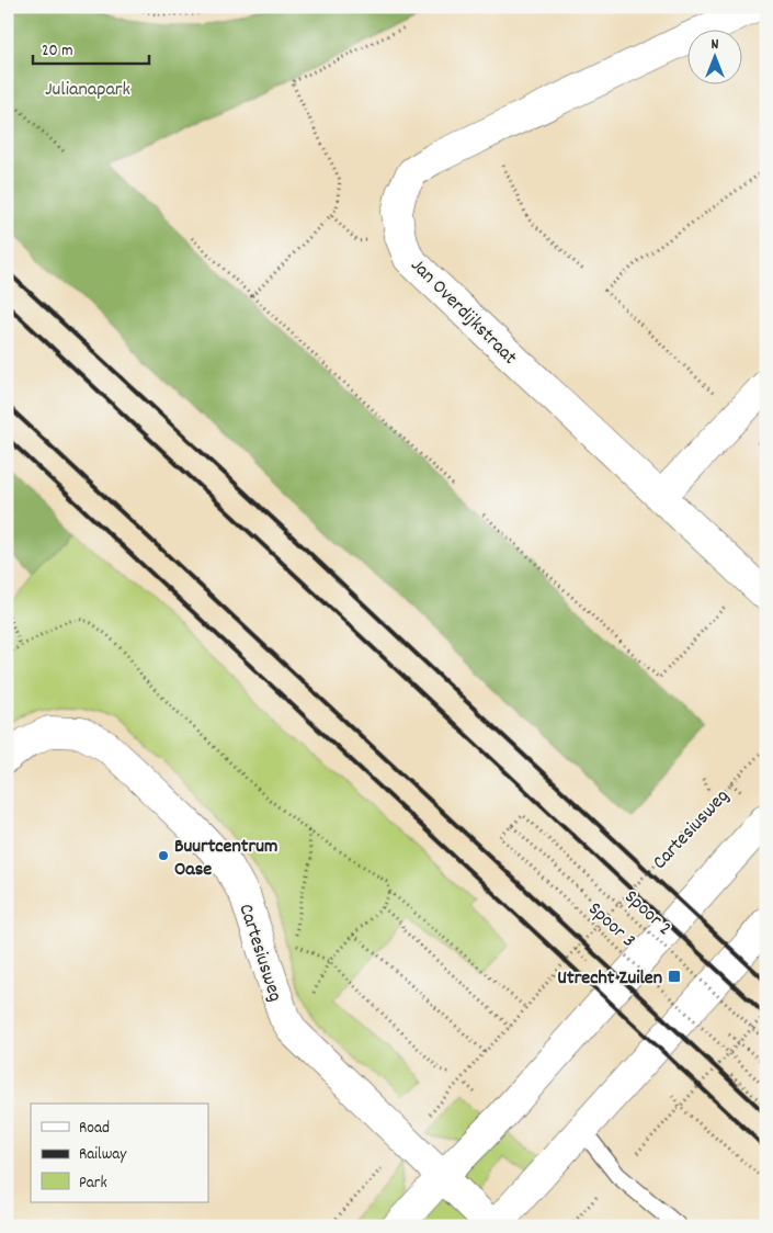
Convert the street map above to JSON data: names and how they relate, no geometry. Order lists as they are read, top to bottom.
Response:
{
  "streets": {
    "street": ["Jan Overdijkstraat", "Cartesiusweg"],
    "path": ["Spoor 2", "Spoor 3"]
  },
  "crossings": [
    ["Spoor 2", "Spoor 3"]
  ],
  "parks": ["Julianapark"],
  "places": {
    "other": ["Buurtcentrum Oase"],
    "transit": ["Utrecht Zuilen"]
  },
  "legend": ["Road", "Railway", "Park"],
  "scale_bar": "20 m",
  "north": "top"
}
